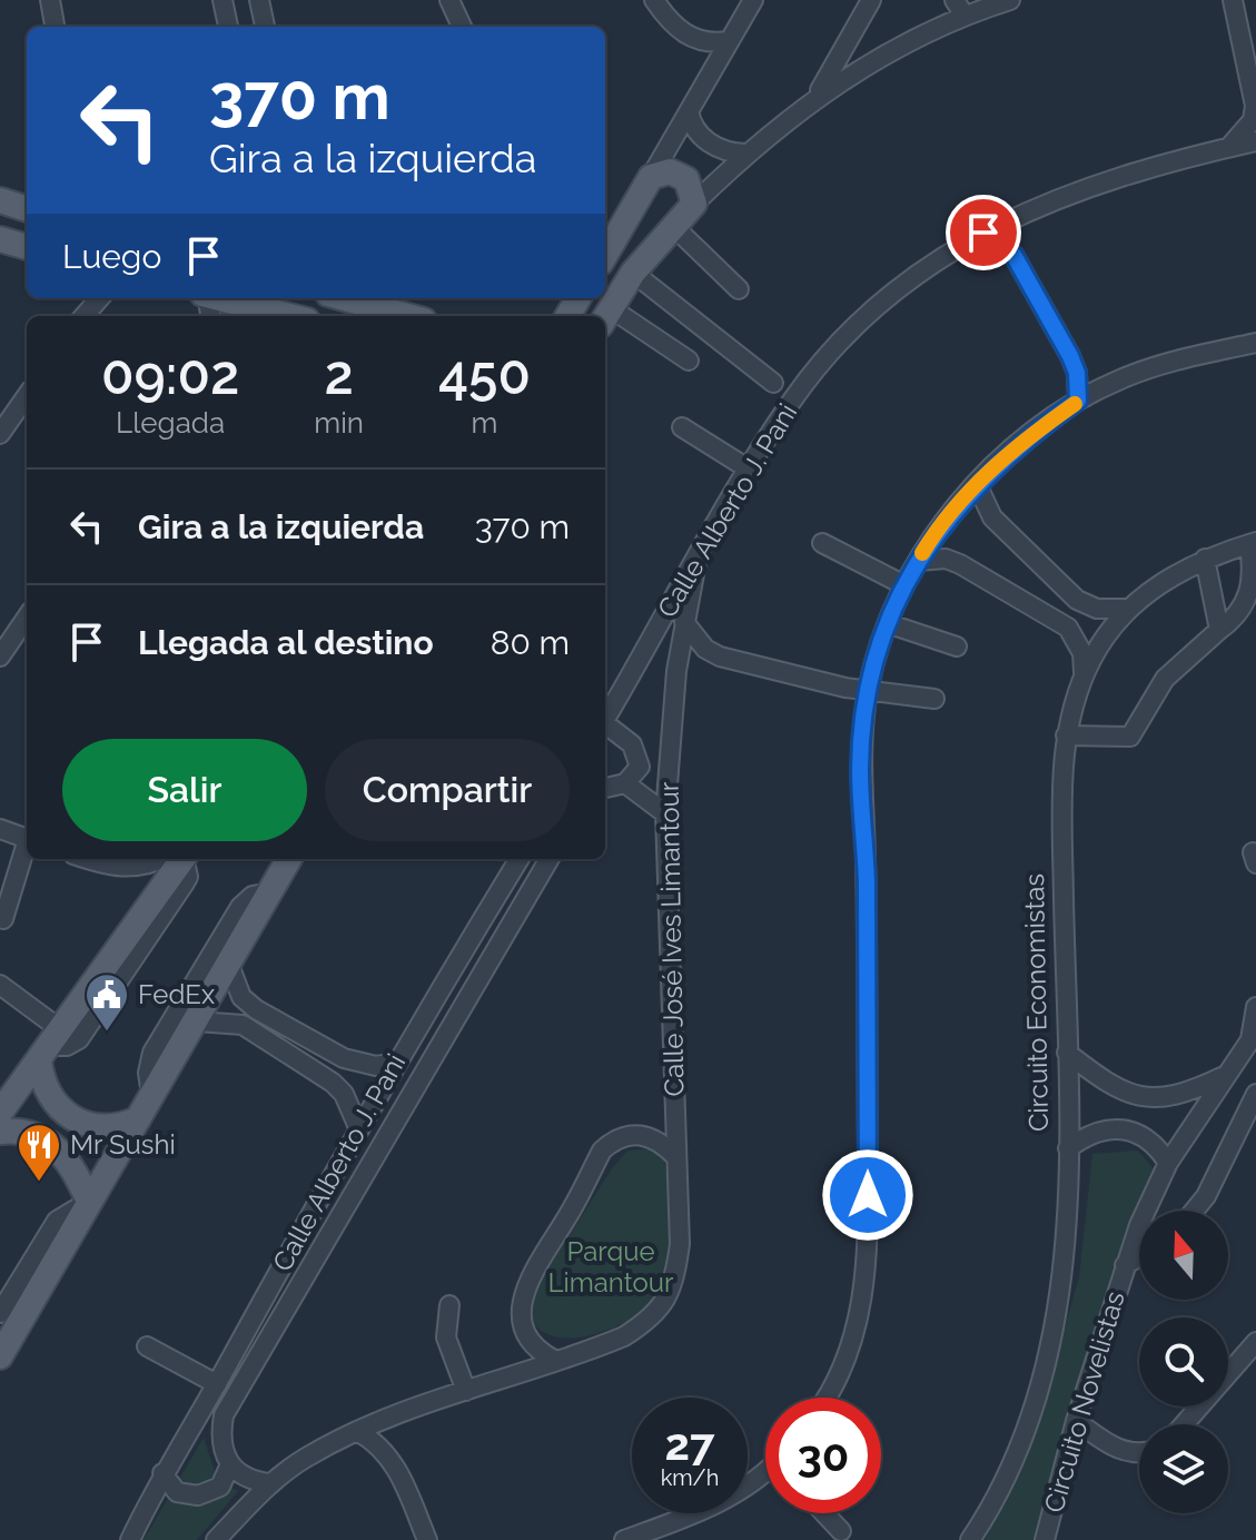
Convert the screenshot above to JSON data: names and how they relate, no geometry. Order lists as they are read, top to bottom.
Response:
{
  "streets": {
    "street": [
      "Calle Alberto J. Pani",
      "Calle José Ives Limantour",
      "Circuito Economistas",
      "Circuito Novelistas"
    ]
  },
  "crossings": [
    ["Calle Alberto J. Pani", "Calle José Ives Limantour"]
  ],
  "parks": ["Parque Limantour"],
  "places": {
    "public building": ["FedEx"],
    "restaurant": ["Mr Sushi"]
  },
  "north": "top",
  "page": {
    "turn": ["370 m", "Gira a la izquierda"],
    "then": "Luego",
    "eta": [
      "09:02",
      "Llegada",
      "2",
      "min",
      "450",
      "m"
    ],
    "list": [
      {
        "name": "Gira a la izquierda",
        "value": "370 m"
      },
      {
        "name": "Llegada al destino",
        "value": "80 m"
      }
    ],
    "buttons": ["Salir", "Compartir"],
    "speed": "27 km/h",
    "limit": "30"
  }
}
